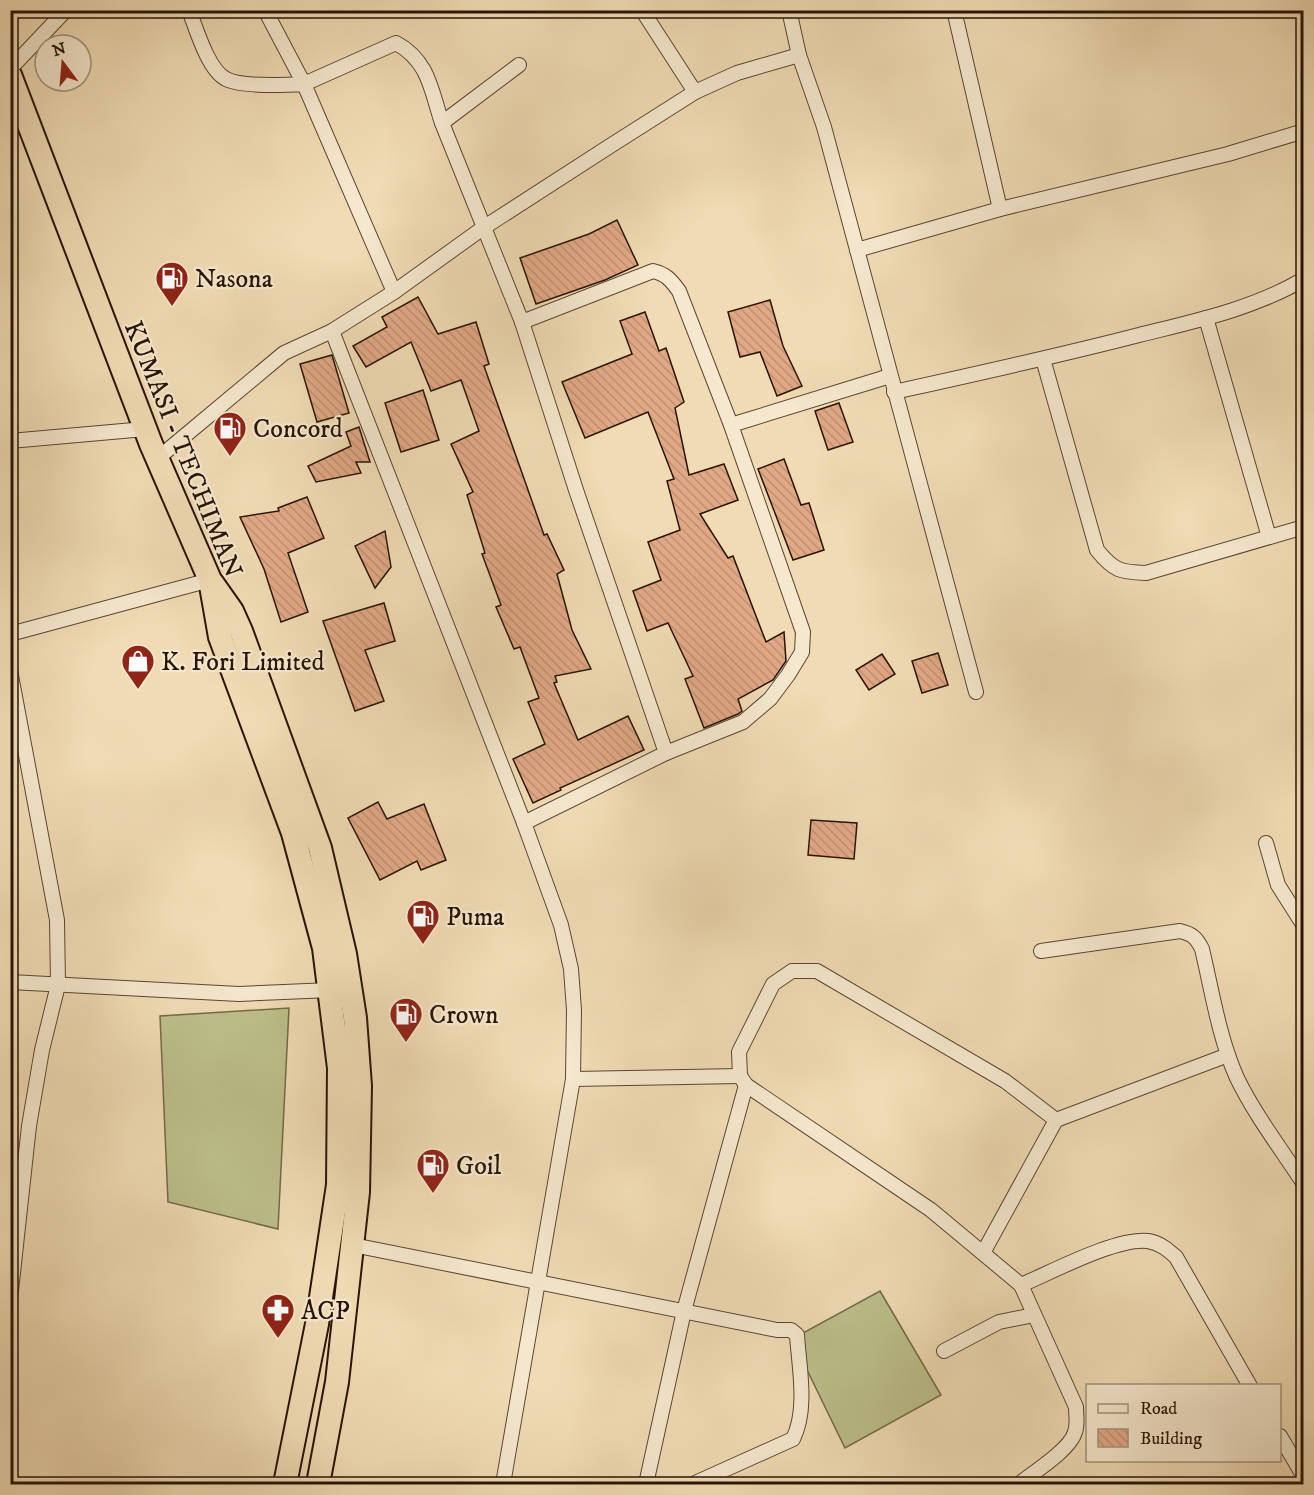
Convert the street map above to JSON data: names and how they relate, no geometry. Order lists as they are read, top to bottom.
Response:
{
  "streets": {
    "highway": ["KUMASI - TECHIMAN"]
  },
  "places": {
    "fuel station": [
      "Nasona",
      "Concord",
      "Puma",
      "Crown",
      "Goil"
    ],
    "shop": ["K. Fori Limited"],
    "pharmacy": ["ACP"]
  },
  "legend": ["Road", "Building"],
  "north": "top"
}
